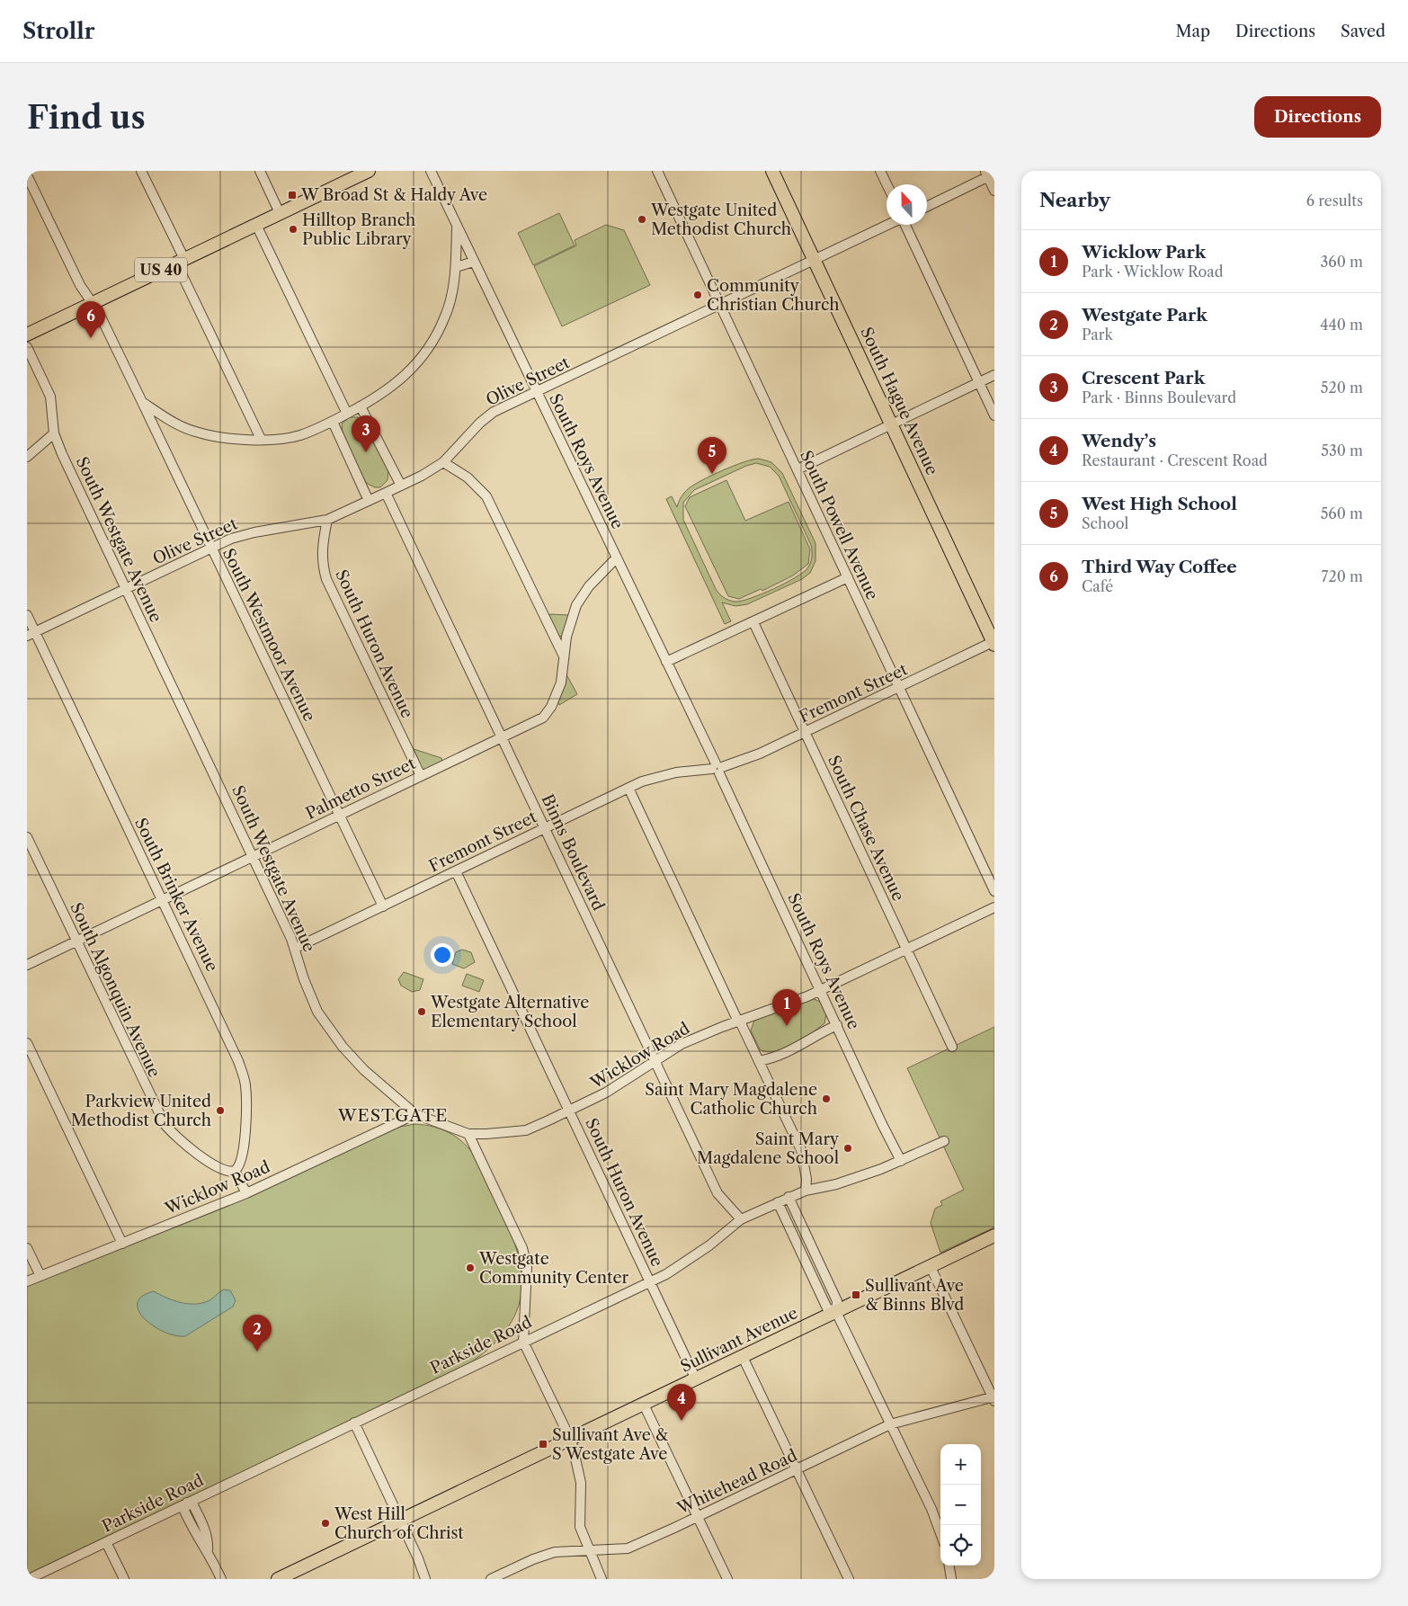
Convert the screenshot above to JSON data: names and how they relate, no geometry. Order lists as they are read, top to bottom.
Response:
{
  "streets": {
    "main road": ["US 40", "South Hague Avenue", "Sullivant Avenue"],
    "street": [
      "Olive Street",
      "South Roys Avenue",
      "South Powell Avenue",
      "South Westgate Avenue",
      "South Westmoor Avenue",
      "South Huron Avenue",
      "Fremont Street",
      "Palmetto Street",
      "South Chase Avenue",
      "Binns Boulevard",
      "South Brinker Avenue",
      "South Algonquin Avenue",
      "Wicklow Road",
      "Parkside Road",
      "Whitehead Road"
    ]
  },
  "crossings": [
    ["US 40", "South Westmoor Avenue"],
    ["Olive Street", "South Hague Avenue"],
    ["Olive Street", "South Roys Avenue"],
    ["Olive Street", "South Powell Avenue"],
    ["Olive Street", "South Westgate Avenue"],
    ["Olive Street", "South Westmoor Avenue"],
    ["Olive Street", "South Huron Avenue"],
    ["Olive Street", "Binns Boulevard"],
    ["Olive Street", "South Brinker Avenue"],
    ["South Hague Avenue", "Fremont Street"],
    ["South Roys Avenue", "Fremont Street"],
    ["South Roys Avenue", "Palmetto Street"],
    ["South Roys Avenue", "Wicklow Road"],
    ["South Roys Avenue", "Parkside Road"],
    ["South Powell Avenue", "Fremont Street"],
    ["South Westgate Avenue", "Fremont Street"],
    ["South Westgate Avenue", "Palmetto Street"],
    ["South Westgate Avenue", "Wicklow Road"],
    ["South Westmoor Avenue", "Fremont Street"],
    ["South Westmoor Avenue", "Palmetto Street"],
    ["South Huron Avenue", "Fremont Street"],
    ["South Huron Avenue", "Palmetto Street"],
    ["South Huron Avenue", "Wicklow Road"],
    ["South Huron Avenue", "Sullivant Avenue"],
    ["South Huron Avenue", "Parkside Road"],
    ["Fremont Street", "South Chase Avenue"],
    ["Fremont Street", "Binns Boulevard"],
    ["Palmetto Street", "Binns Boulevard"],
    ["Palmetto Street", "South Brinker Avenue"],
    ["Palmetto Street", "South Algonquin Avenue"],
    ["South Chase Avenue", "Wicklow Road"],
    ["Binns Boulevard", "Wicklow Road"],
    ["Binns Boulevard", "Parkside Road"],
    ["South Brinker Avenue", "South Algonquin Avenue"]
  ],
  "districts": ["WESTGATE"],
  "places": {
    "transit": ["W Broad St & Haldy Ave", "Sullivant Ave & Binns Blvd", "Sullivant Ave & S Westgate Ave"],
    "other": [
      "Westgate United Methodist Church",
      "Hilltop Branch Public Library",
      "Community Christian Church",
      "Westgate Alternative Elementary School",
      "Saint Mary Magdalene Catholic Church",
      "Parkview United Methodist Church",
      "Saint Mary Magdalene School",
      "Westgate Community Center",
      "West Hill Church of Christ"
    ]
  },
  "north": "top",
  "page": {
    "header": "Strollr",
    "nav": ["Map", "Directions", "Saved"],
    "buttons": "Directions",
    "title": "Find us",
    "heading": ["Nearby", "6 results"],
    "list": [
      {
        "mark": "1",
        "name": "Wicklow Park",
        "note": "Park · Wicklow Road",
        "value": "360 m"
      },
      {
        "mark": "2",
        "name": "Westgate Park",
        "note": "Park",
        "value": "440 m"
      },
      {
        "mark": "3",
        "name": "Crescent Park",
        "note": "Park · Binns Boulevard",
        "value": "520 m"
      },
      {
        "mark": "4",
        "name": "Wendy’s",
        "note": "Restaurant · Crescent Road",
        "value": "530 m"
      },
      {
        "mark": "5",
        "name": "West High School",
        "note": "School",
        "value": "560 m"
      },
      {
        "mark": "6",
        "name": "Third Way Coffee",
        "note": "Café",
        "value": "720 m"
      }
    ],
    "pins": [
      "6",
      "3",
      "5",
      "1",
      "2",
      "4"
    ],
    "map_buttons": ["+", "−"]
  }
}
